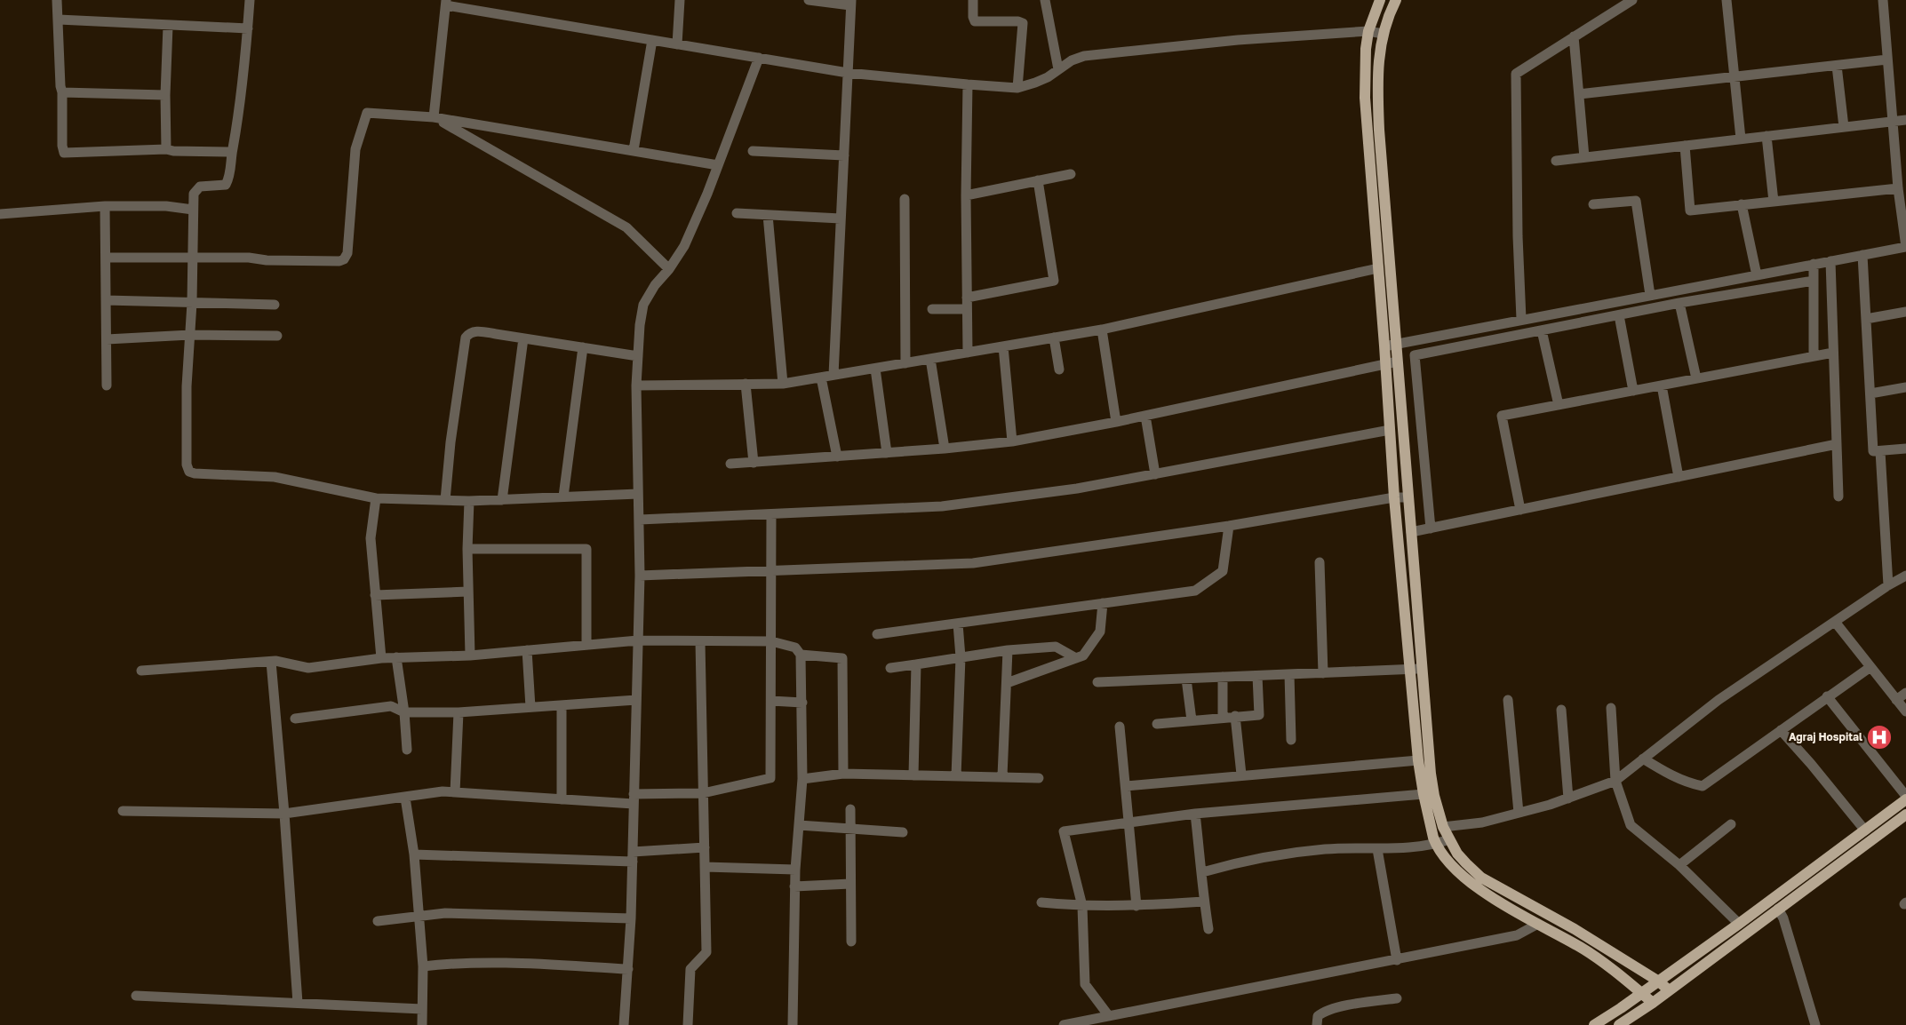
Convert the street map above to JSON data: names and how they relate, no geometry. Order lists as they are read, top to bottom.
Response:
{
  "places": {
    "hospital": ["Agraj Hospital"]
  }
}
